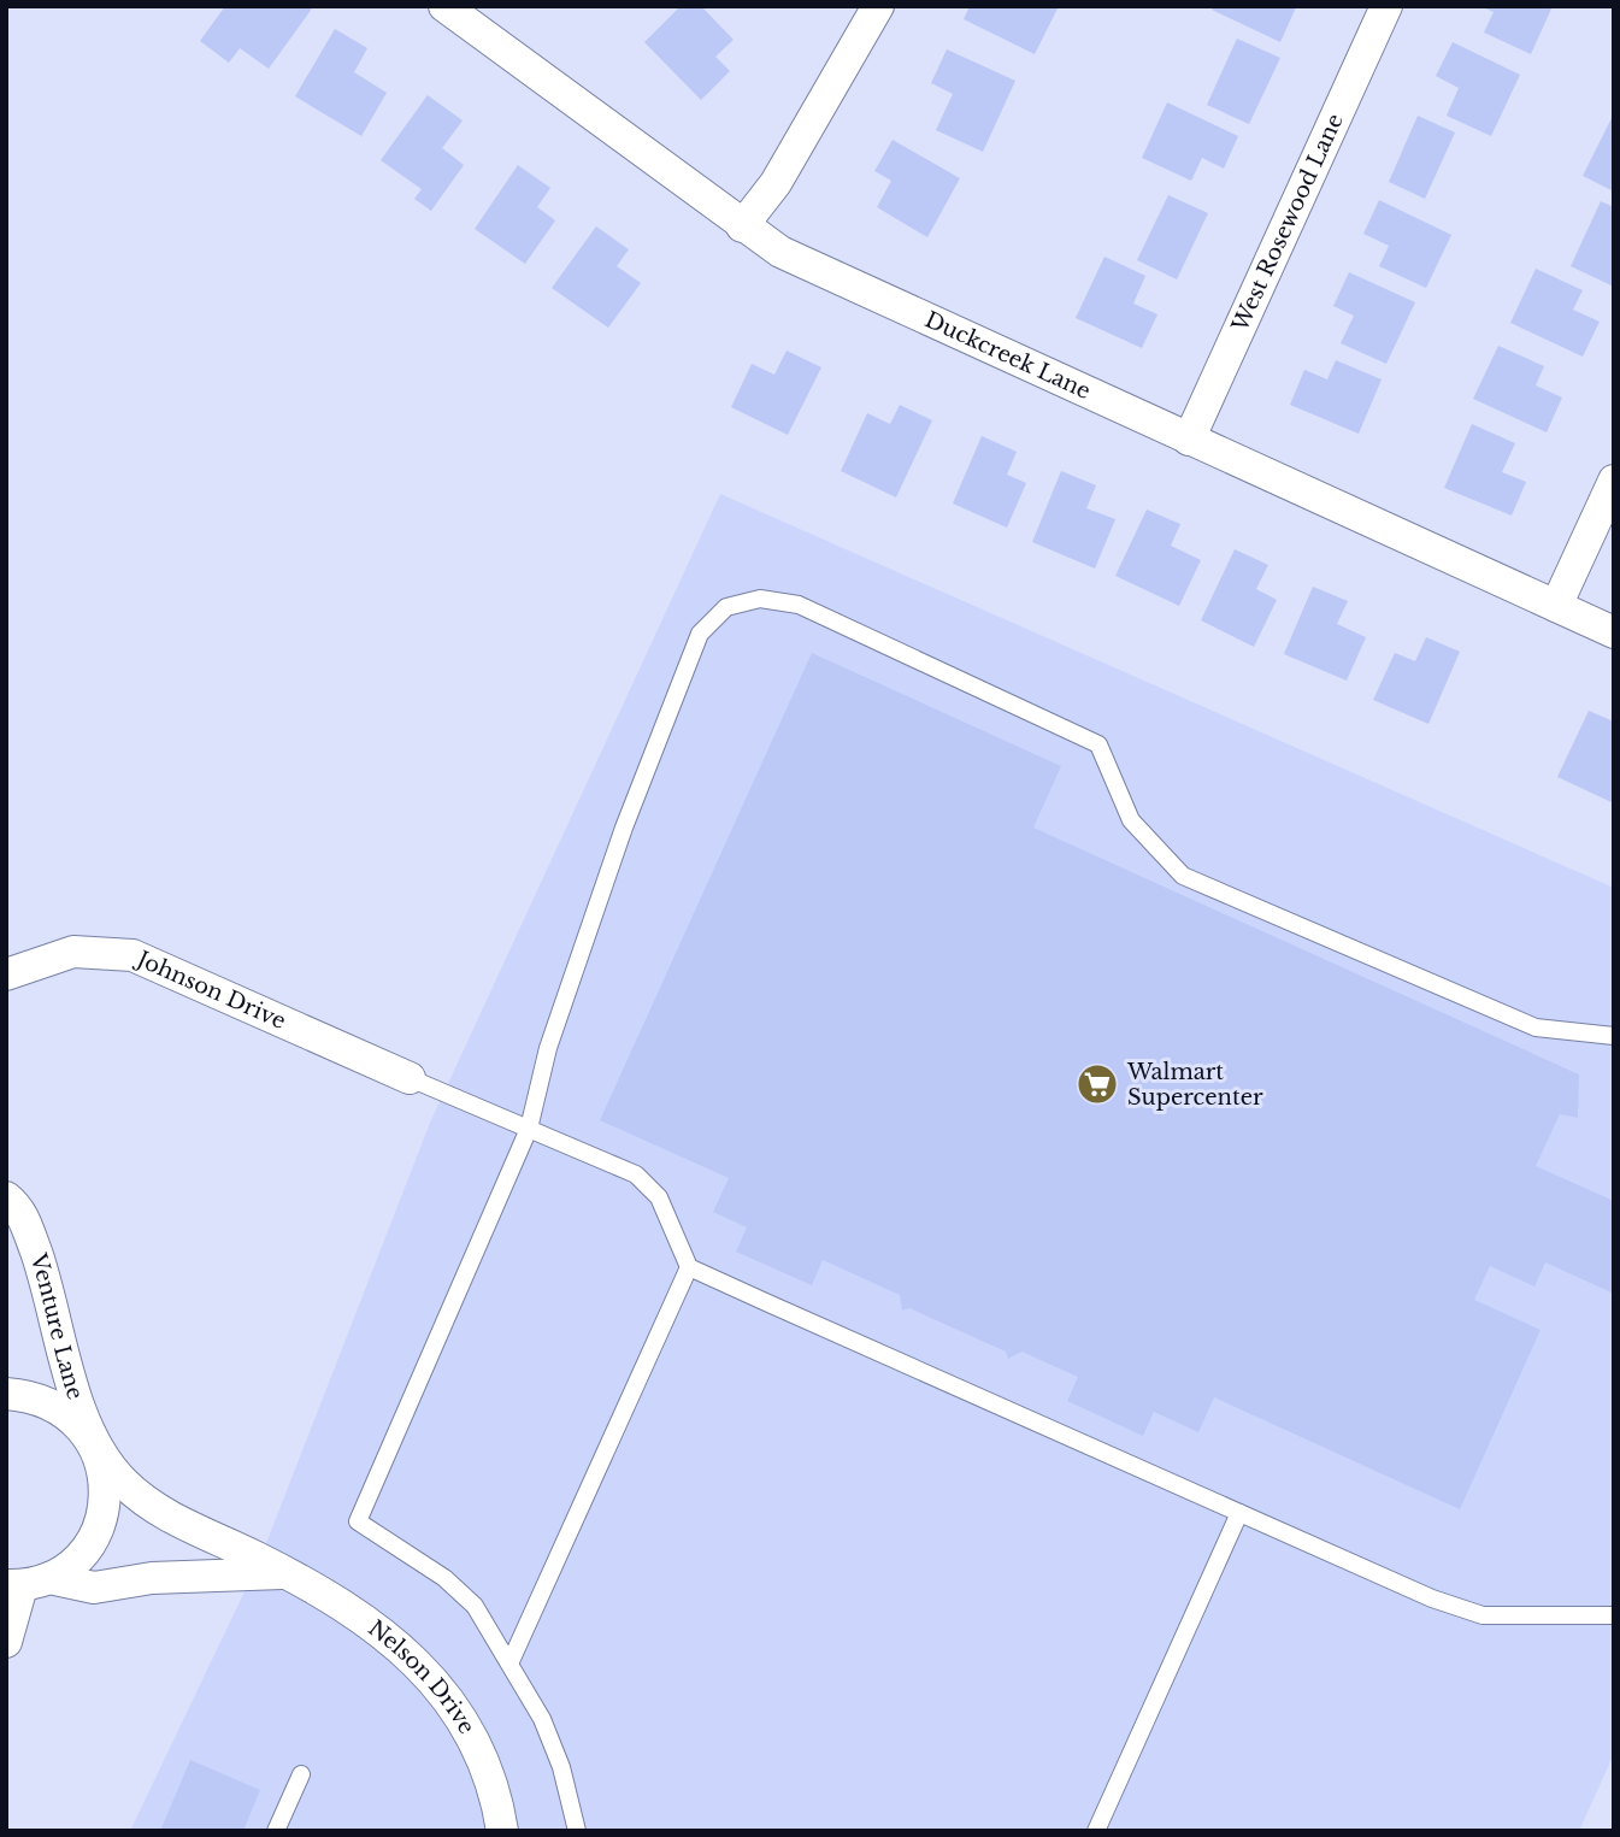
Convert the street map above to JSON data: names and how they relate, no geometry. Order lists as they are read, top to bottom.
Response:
{
  "streets": {
    "street": [
      "West Rosewood Lane",
      "Duckcreek Lane",
      "Johnson Drive",
      "Venture Lane",
      "Nelson Drive"
    ]
  },
  "crossings": [
    ["West Rosewood Lane", "Duckcreek Lane"],
    ["Venture Lane", "Nelson Drive"]
  ],
  "places": {
    "supermarket": ["Walmart Supercenter"]
  }
}
